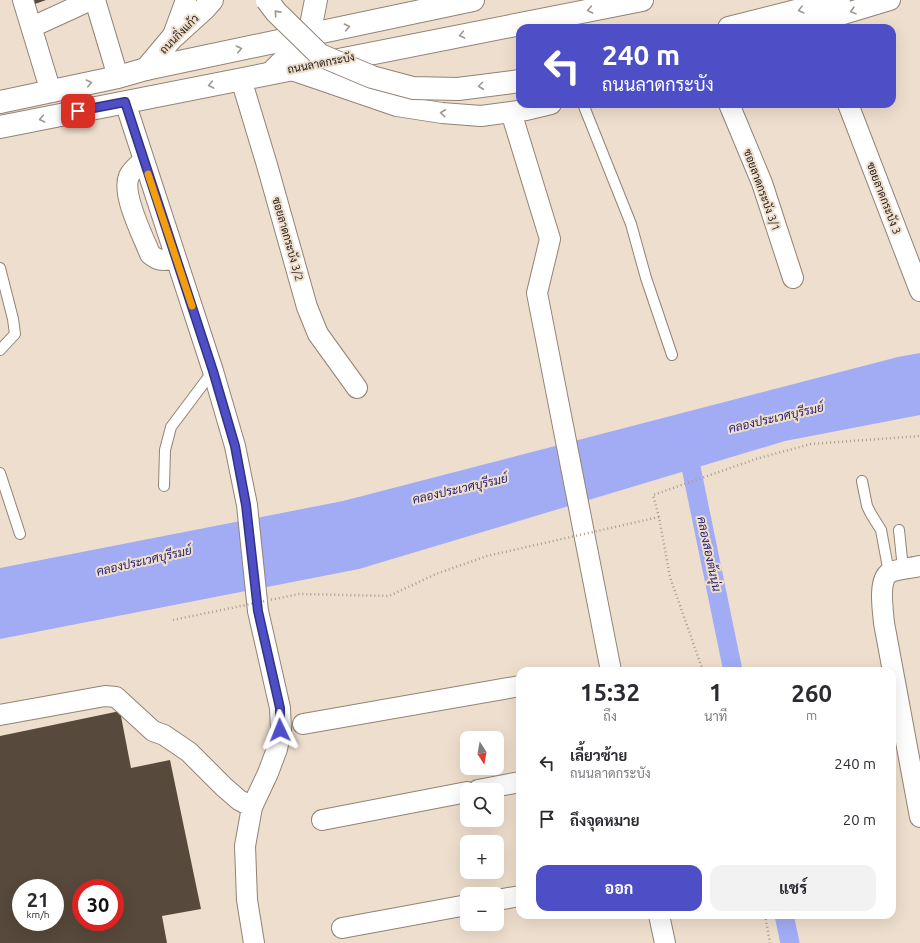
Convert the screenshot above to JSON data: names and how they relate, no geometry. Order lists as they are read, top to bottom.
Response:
{
  "streets": {
    "main road": ["ถนนกิ่งแก้ว", "ถนนลาดกระบัง"],
    "street": ["ซอยลาดกระบัง 3/1", "ซอยลาดกระบัง 3", "ซอยลาดกระบัง 3/2"]
  },
  "crossings": [
    ["ถนนลาดกระบัง", "ซอยลาดกระบัง 3/2"]
  ],
  "water": ["คลองประเวศบุรีรมย์", "คลองสองต้นนุ่น"],
  "north": "bottom",
  "page": {
    "turn": ["240 m", "ถนนลาดกระบัง"],
    "eta": [
      "15:32",
      "ถึง",
      "1",
      "นาที",
      "260",
      "m"
    ],
    "map_buttons": ["+", "−"],
    "list": [
      {
        "name": "เลี้ยวซ้าย",
        "note": "ถนนลาดกระบัง",
        "value": "240 m"
      },
      {
        "name": "ถึงจุดหมาย",
        "value": "20 m"
      }
    ],
    "buttons": ["ออก", "แชร์"],
    "speed": "21 km/h",
    "limit": "30"
  }
}
